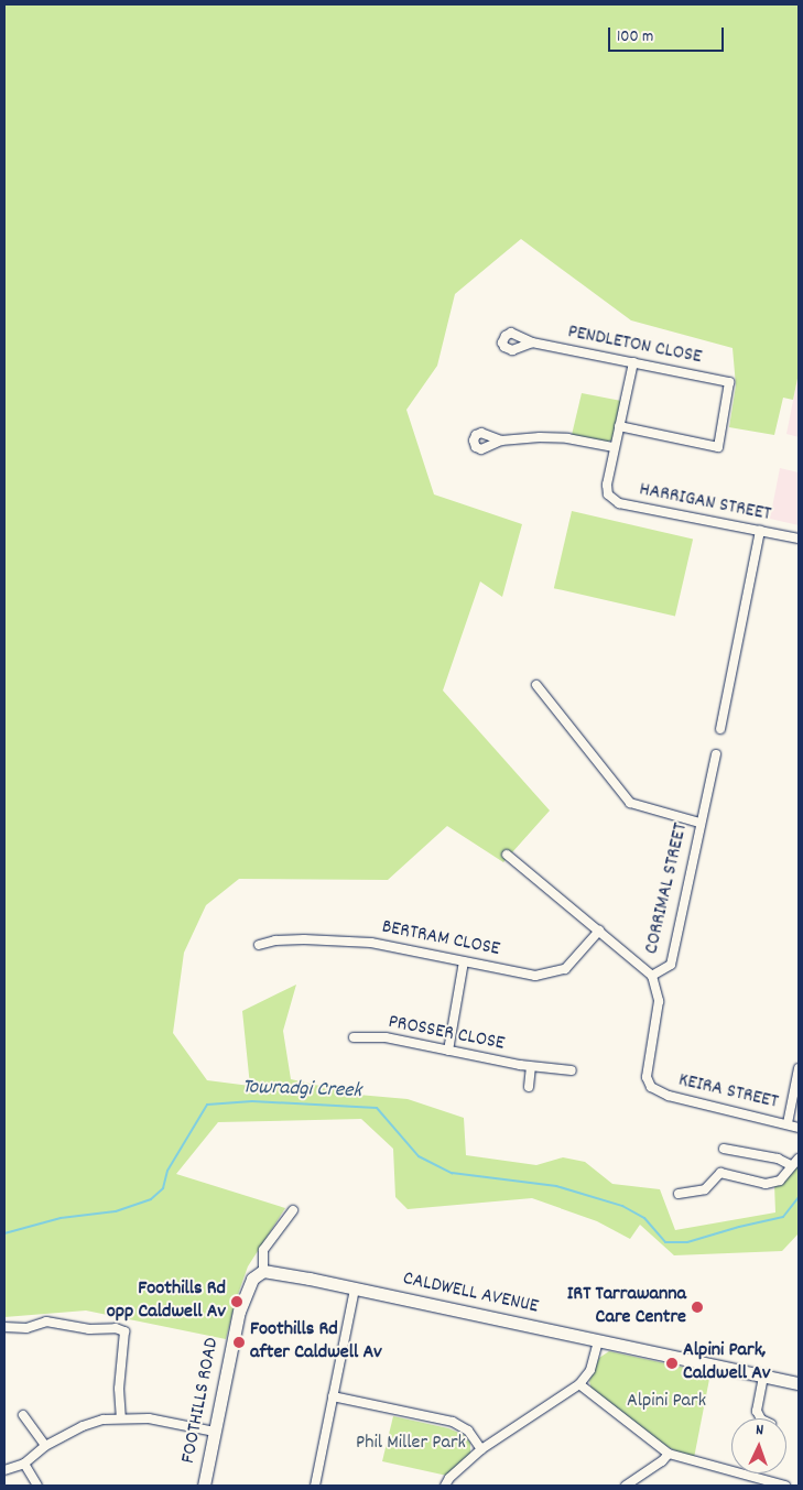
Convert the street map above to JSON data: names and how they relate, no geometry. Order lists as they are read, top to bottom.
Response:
{
  "streets": {
    "main road": ["CALDWELL AVENUE", "FOOTHILLS ROAD"],
    "street": [
      "PENDLETON CLOSE",
      "HARRIGAN STREET",
      "CORRIMAL STREET",
      "BERTRAM CLOSE",
      "PROSSER CLOSE",
      "KEIRA STREET"
    ]
  },
  "crossings": [
    ["CORRIMAL STREET", "KEIRA STREET"],
    ["CALDWELL AVENUE", "FOOTHILLS ROAD"]
  ],
  "water": ["Towradgi Creek"],
  "parks": ["Alpini Park", "Phil Miller Park"],
  "places": [
    "Foothills Rd opp Caldwell Av",
    "IRT Tarrawanna Care Centre",
    "Foothills Rd after Caldwell Av",
    "Alpini Park, Caldwell Av"
  ],
  "scale_bar": "100 m",
  "north": "top"
}
